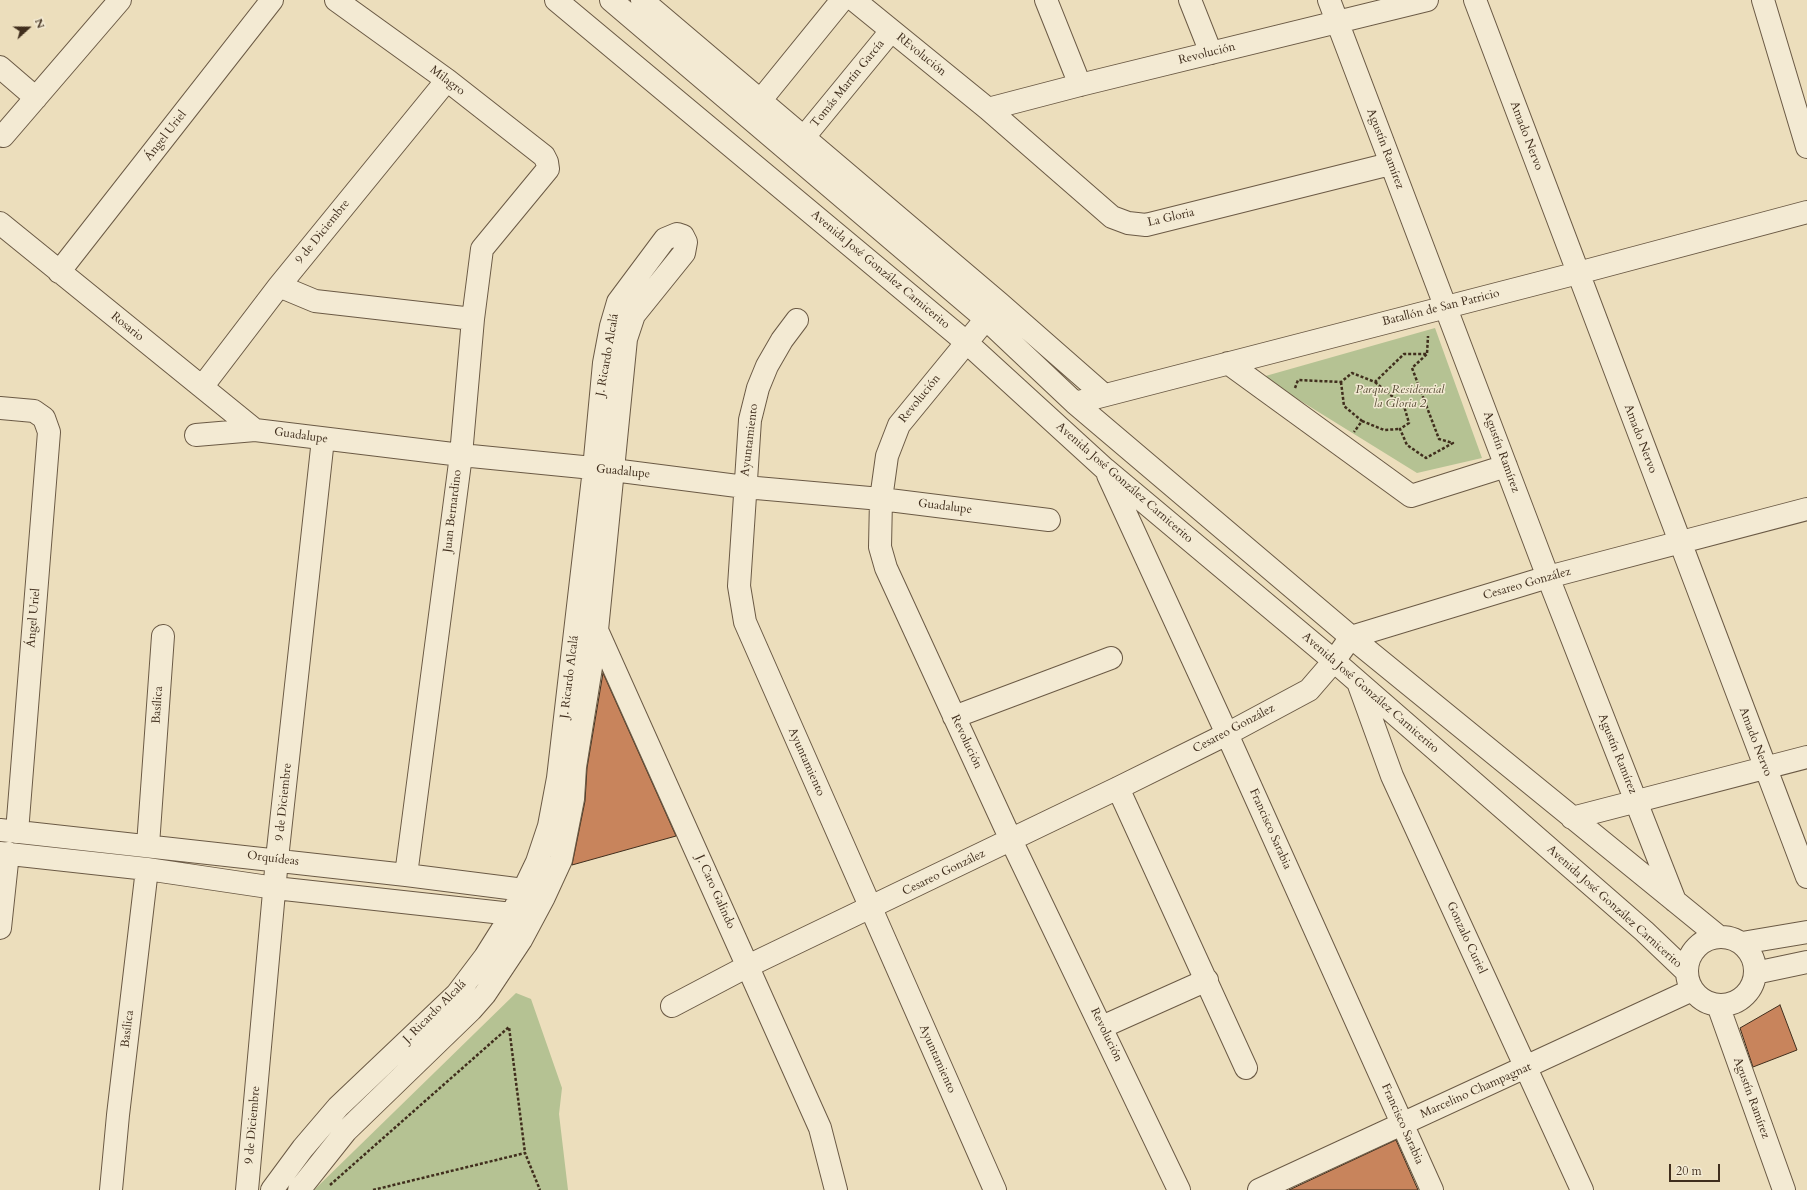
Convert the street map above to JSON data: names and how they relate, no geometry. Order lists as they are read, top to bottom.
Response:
{
  "streets": {
    "street": [
      "Revolución",
      "REvolución",
      "Milagro",
      "Tomás Martín García",
      "Ángel Uriel",
      "Amado Nervo",
      "Agustín Ramírez",
      "La Gloria",
      "9 de Diciembre",
      "Avenida José González Carnicerito",
      "Batallón de San Patricio",
      "Rosario",
      "J. Ricardo Alcalá",
      "Guadalupe",
      "Ayuntamiento",
      "Juan Bernardino",
      "Cesareo González",
      "Basílica",
      "Francisco Sarabia",
      "Orquídeas",
      "J. Caro Galindo",
      "Gonzalo Curiel",
      "Marcelino Champagnat"
    ]
  },
  "crossings": [
    ["Revolución", "REvolución"],
    ["Revolución", "Agustín Ramírez"],
    ["Revolución", "La Gloria"],
    ["Revolución", "Avenida José González Carnicerito"],
    ["Revolución", "Guadalupe"],
    ["Revolución", "Cesareo González"],
    ["REvolución", "Tomás Martín García"],
    ["REvolución", "La Gloria"],
    ["Milagro", "9 de Diciembre"],
    ["Milagro", "Juan Bernardino"],
    ["Ángel Uriel", "Rosario"],
    ["Ángel Uriel", "Orquídeas"],
    ["Amado Nervo", "Batallón de San Patricio"],
    ["Amado Nervo", "Cesareo González"],
    ["Agustín Ramírez", "La Gloria"],
    ["Agustín Ramírez", "Avenida José González Carnicerito"],
    ["Agustín Ramírez", "Batallón de San Patricio"],
    ["Agustín Ramírez", "Cesareo González"],
    ["Agustín Ramírez", "Marcelino Champagnat"],
    ["9 de Diciembre", "Rosario"],
    ["9 de Diciembre", "Guadalupe"],
    ["9 de Diciembre", "Orquídeas"],
    ["Avenida José González Carnicerito", "Cesareo González"],
    ["Avenida José González Carnicerito", "Francisco Sarabia"],
    ["Avenida José González Carnicerito", "Gonzalo Curiel"],
    ["Avenida José González Carnicerito", "Marcelino Champagnat"],
    ["Rosario", "Guadalupe"],
    ["J. Ricardo Alcalá", "Guadalupe"],
    ["J. Ricardo Alcalá", "Orquídeas"],
    ["J. Ricardo Alcalá", "J. Caro Galindo"],
    ["Guadalupe", "Ayuntamiento"],
    ["Guadalupe", "Juan Bernardino"],
    ["Ayuntamiento", "Cesareo González"],
    ["Juan Bernardino", "Orquídeas"],
    ["Cesareo González", "Francisco Sarabia"],
    ["Cesareo González", "J. Caro Galindo"],
    ["Basílica", "Orquídeas"],
    ["Francisco Sarabia", "Marcelino Champagnat"],
    ["Gonzalo Curiel", "Marcelino Champagnat"]
  ],
  "parks": ["Parque Residencial la Gloria 2"],
  "scale_bar": "20 m",
  "north": "right"
}
